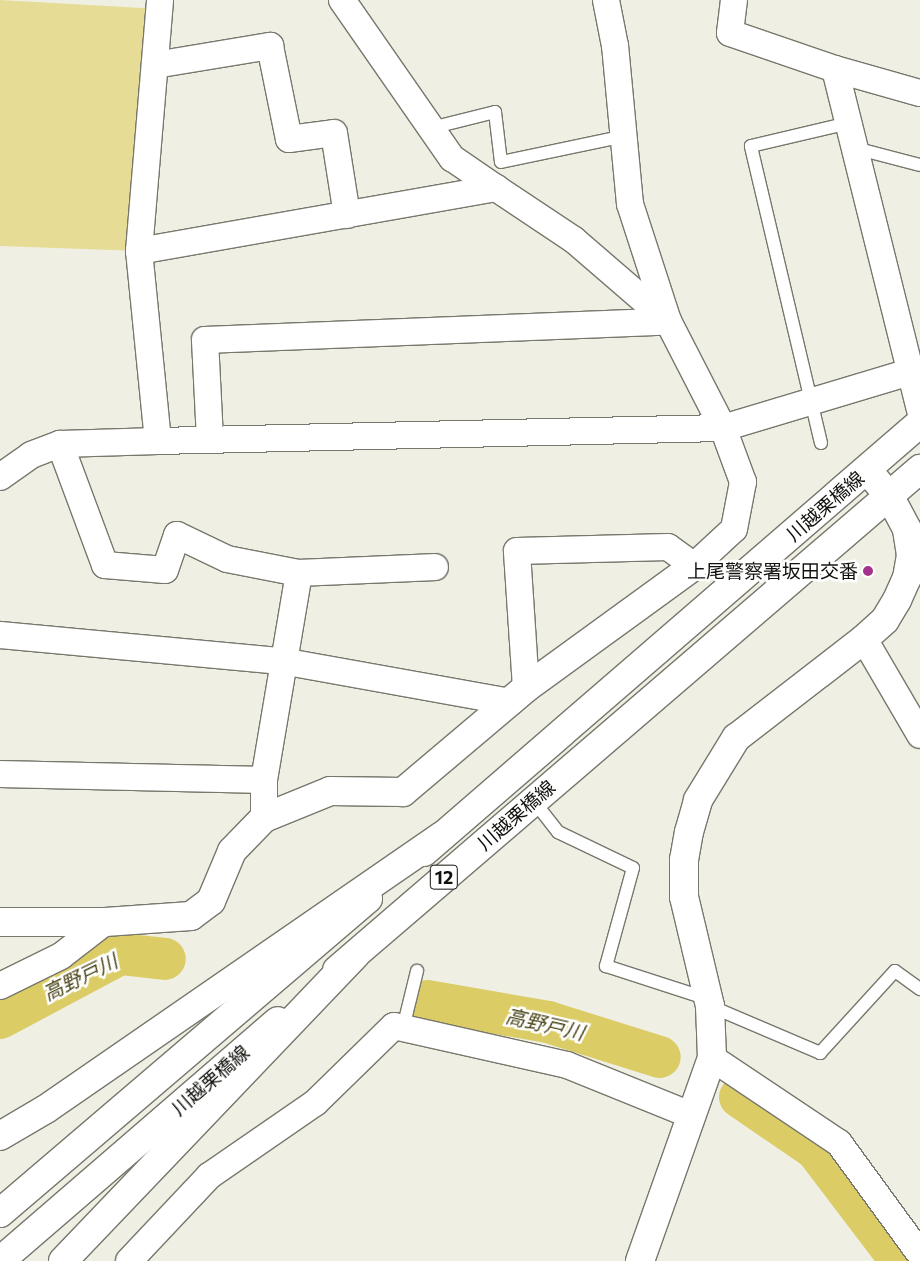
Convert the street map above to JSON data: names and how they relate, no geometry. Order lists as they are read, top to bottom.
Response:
{
  "streets": {
    "main road": ["川越栗橋線", "12"]
  },
  "water": ["高野戸川"],
  "places": ["上尾警察署坂田交番"]
}
